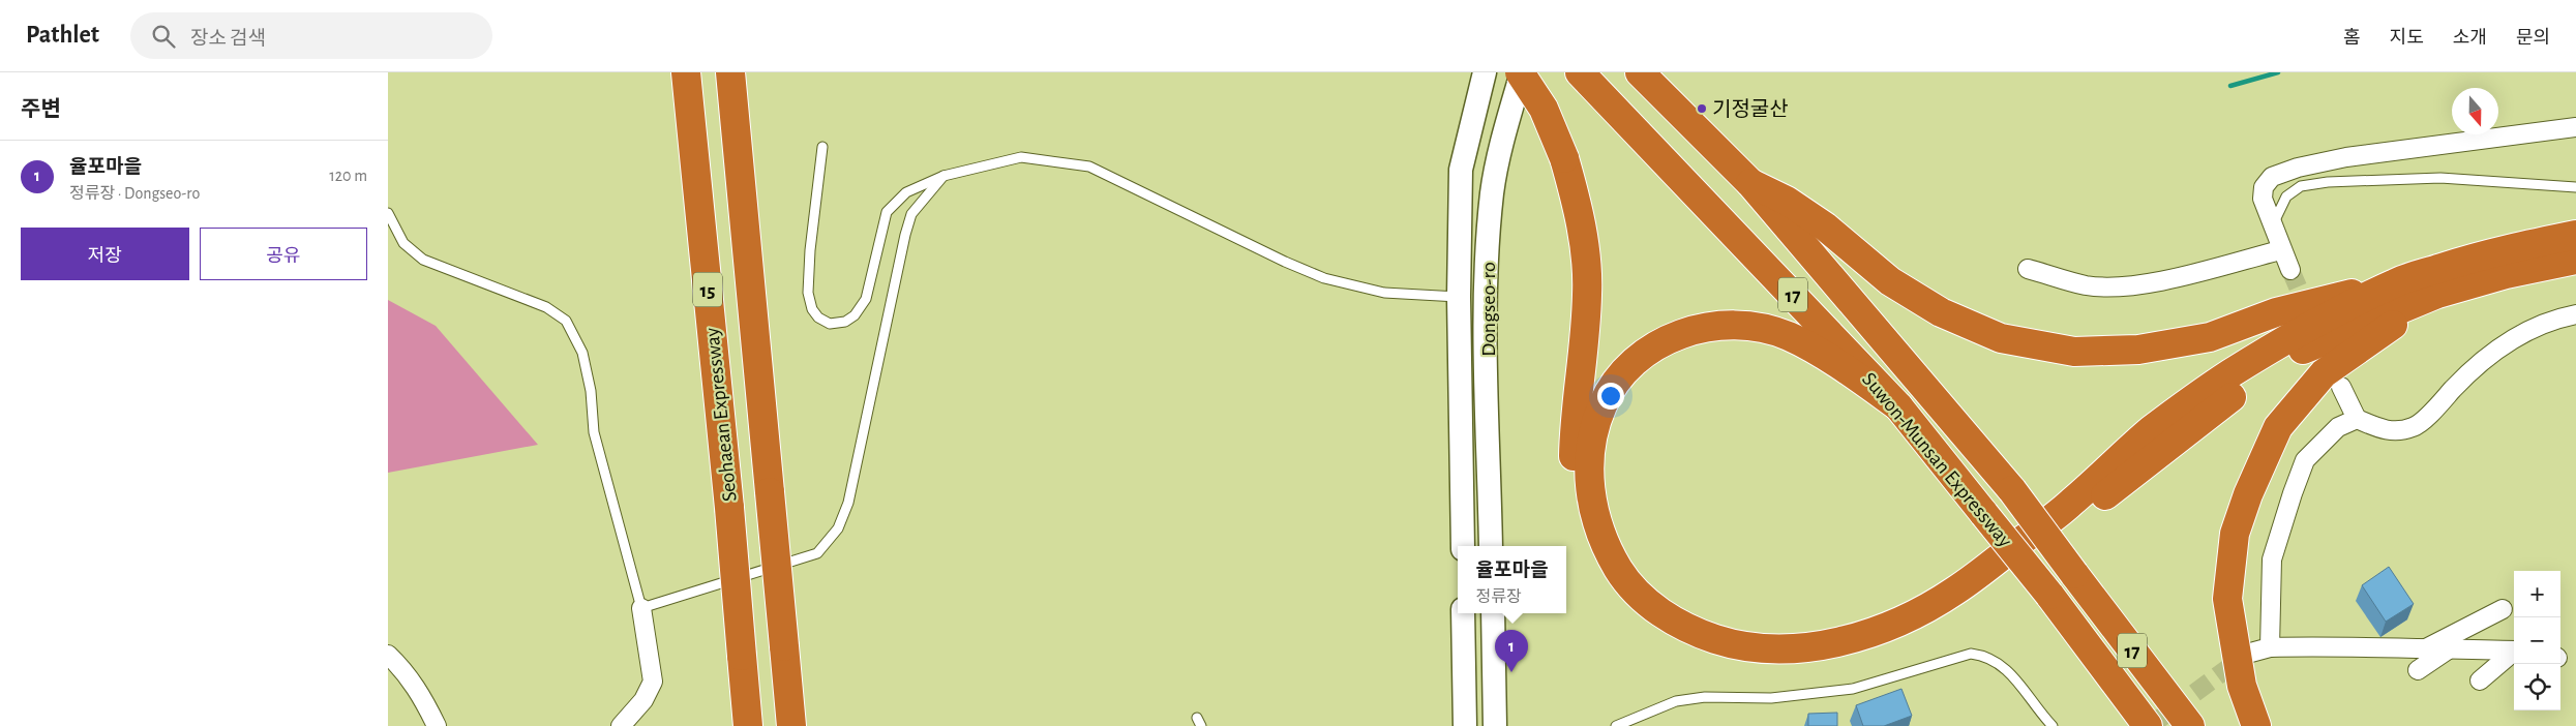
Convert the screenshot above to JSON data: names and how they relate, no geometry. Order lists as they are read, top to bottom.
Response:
{
  "streets": {
    "highway": [
      "15",
      "17",
      "Seohaean Expressway",
      "Suwon-Munsan Expressway"
    ],
    "street": ["Dongseo-ro"]
  },
  "places": ["기정굴산"],
  "north": "bottom",
  "page": {
    "header": "Pathlet",
    "search": "장소 검색",
    "nav": [
      "홈",
      "지도",
      "소개",
      "문의"
    ],
    "heading": "주변",
    "list": [
      {
        "mark": "1",
        "name": "율포마을",
        "note": "정류장 · Dongseo-ro",
        "value": "120 m"
      }
    ],
    "buttons": ["저장", "공유"],
    "popup": ["율포마을", "정류장"],
    "map_buttons": ["+", "−"],
    "pins": "1"
  }
}
